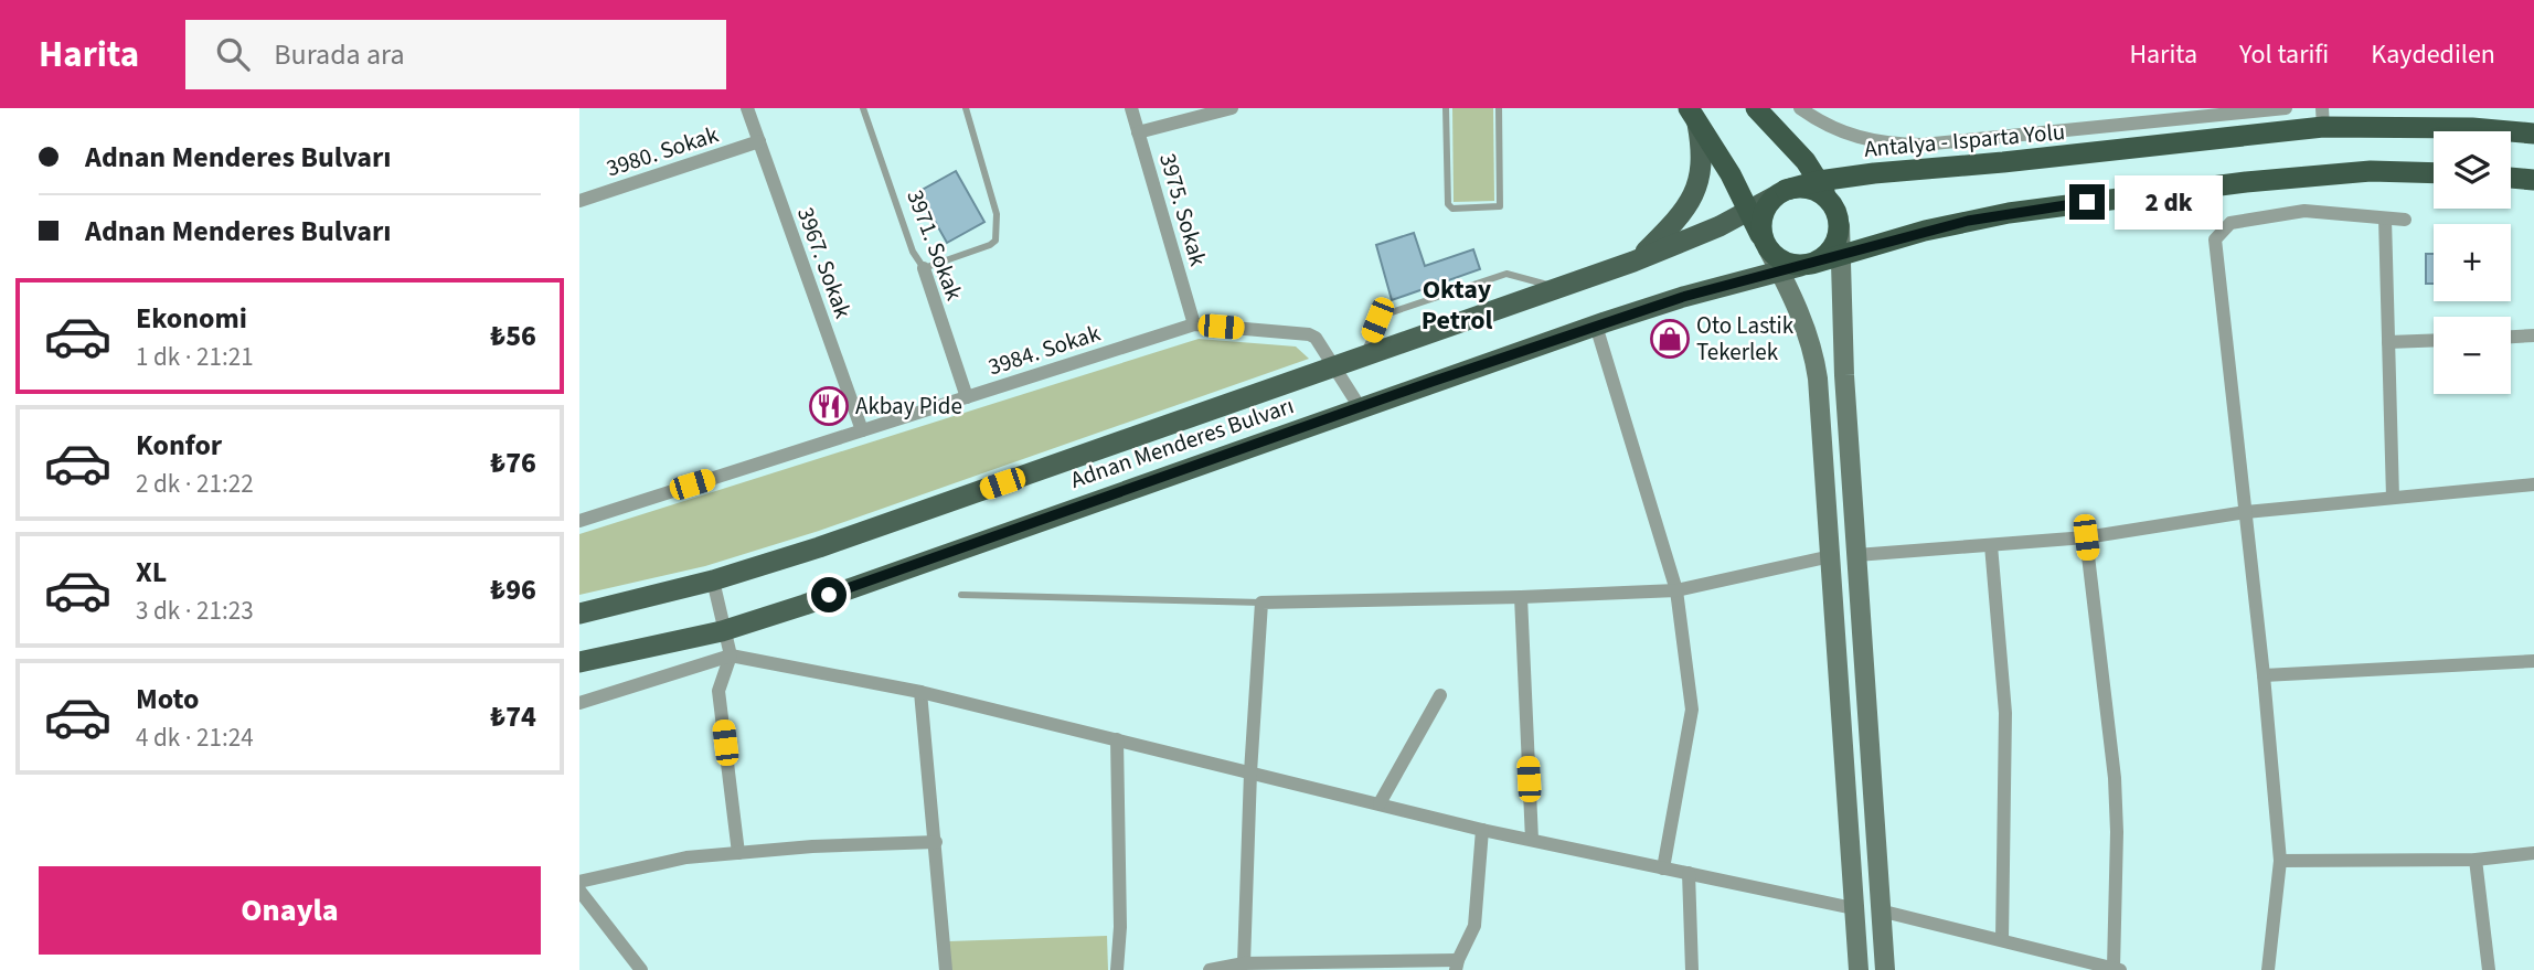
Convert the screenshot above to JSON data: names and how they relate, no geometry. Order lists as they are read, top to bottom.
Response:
{
  "streets": {
    "highway": ["Antalya - Isparta Yolu", "Adnan Menderes Bulvarı"],
    "street": [
      "3980. Sokak",
      "3975. Sokak",
      "3971. Sokak",
      "3967. Sokak",
      "3984. Sokak"
    ]
  },
  "crossings": [
    ["Antalya - Isparta Yolu", "Adnan Menderes Bulvarı"],
    ["3980. Sokak", "3967. Sokak"],
    ["3975. Sokak", "3984. Sokak"],
    ["3971. Sokak", "3984. Sokak"],
    ["3967. Sokak", "3984. Sokak"],
    ["3984. Sokak", "Adnan Menderes Bulvarı"]
  ],
  "districts": ["Oktay Petrol"],
  "places": {
    "shop": ["Oto Lastik Tekerlek"],
    "restaurant": ["Akbay Pide"]
  },
  "page": {
    "header": "Harita",
    "search": "Burada ara",
    "nav": ["Harita", "Yol tarifi", "Kaydedilen"],
    "banner": ["Adnan Menderes Bulvarı", "Adnan Menderes Bulvarı"],
    "map_buttons": ["+", "−"],
    "bubble": "2 dk",
    "list": [
      {
        "name": "Ekonomi",
        "note": "1 dk · 21:21",
        "value": "₺56"
      },
      {
        "name": "Konfor",
        "note": "2 dk · 21:22",
        "value": "₺76"
      },
      {
        "name": "XL",
        "note": "3 dk · 21:23",
        "value": "₺96"
      },
      {
        "name": "Moto",
        "note": "4 dk · 21:24",
        "value": "₺74"
      }
    ],
    "buttons": "Onayla"
  }
}
